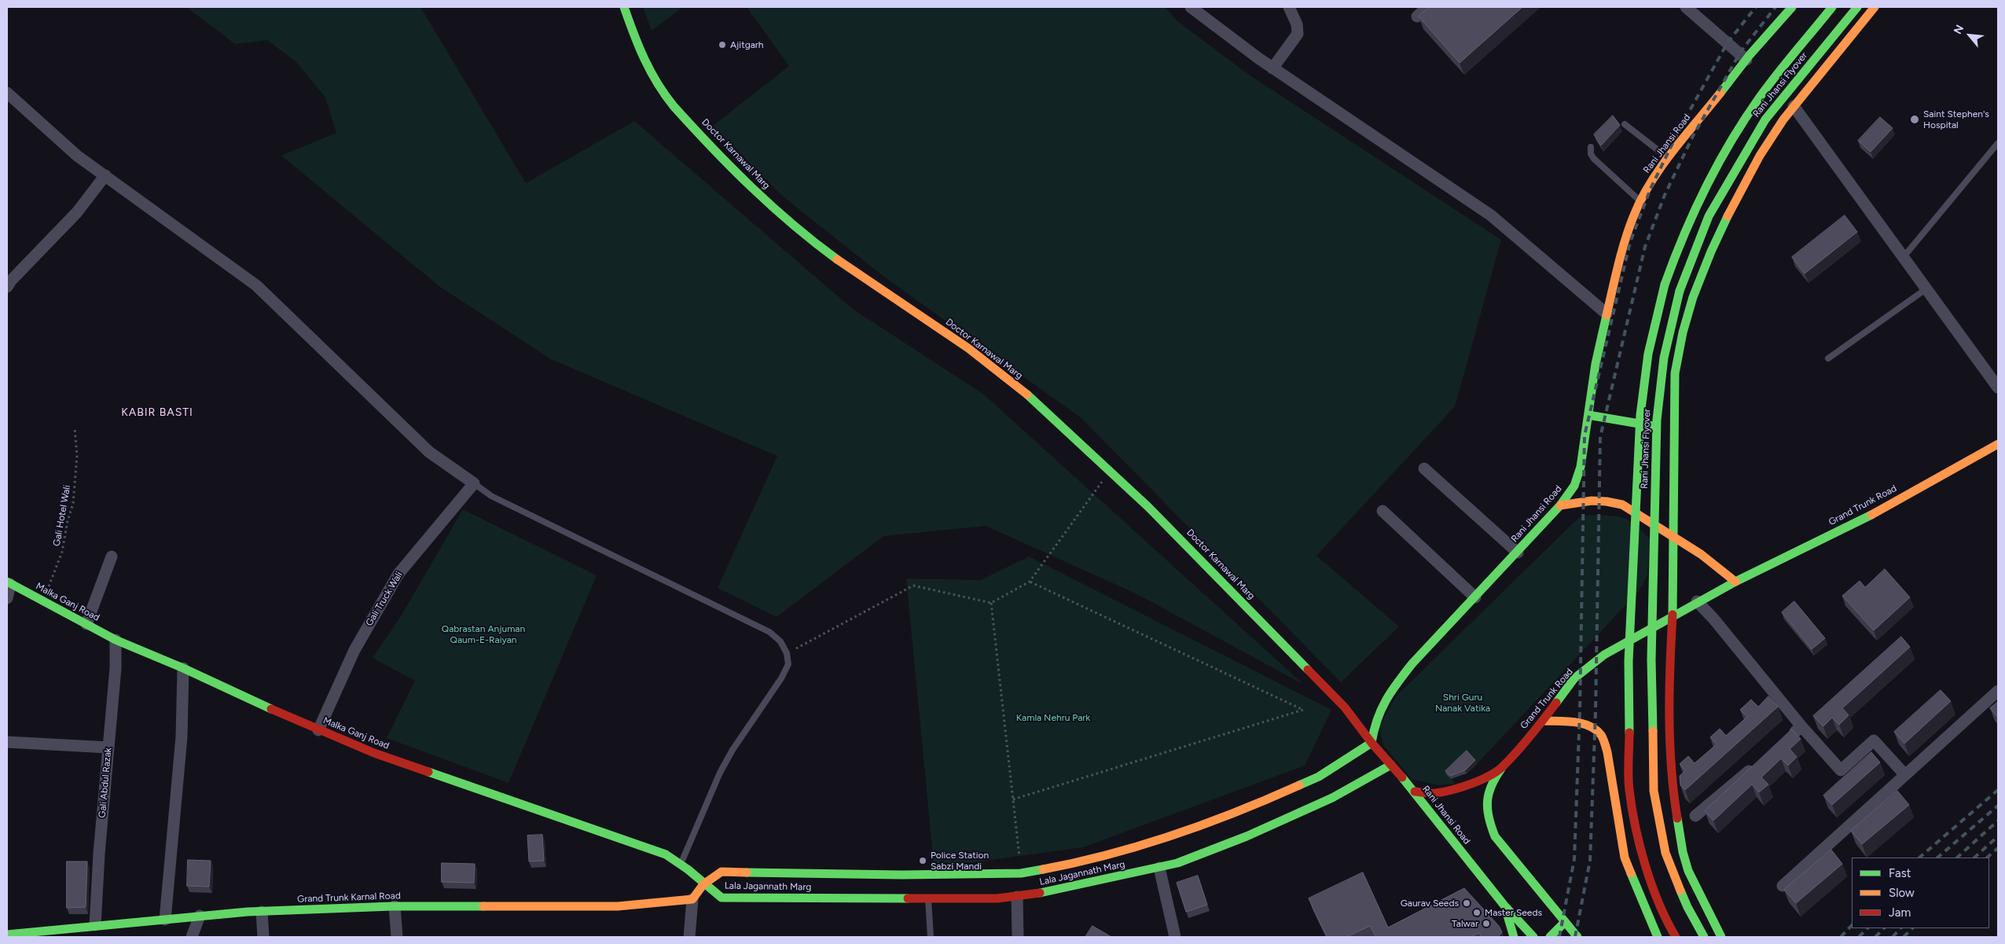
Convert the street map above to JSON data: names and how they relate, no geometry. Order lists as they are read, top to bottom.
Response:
{
  "streets": {
    "main road": [
      "Rani Jhansi Flyover",
      "Rani Jhansi Road",
      "Doctor Karnawal Marg",
      "Grand Trunk Road",
      "Malka Ganj Road",
      "Lala Jagannath Marg",
      "Grand Trunk Karnal Road"
    ],
    "street": ["Gali Truck Wali", "Gali Abdul Razak"],
    "path": ["Gali Hotel Wali"]
  },
  "crossings": [
    ["Rani Jhansi Road", "Doctor Karnawal Marg"],
    ["Rani Jhansi Road", "Grand Trunk Road"],
    ["Rani Jhansi Road", "Lala Jagannath Marg"],
    ["Doctor Karnawal Marg", "Lala Jagannath Marg"],
    ["Gali Hotel Wali", "Malka Ganj Road"],
    ["Gali Truck Wali", "Malka Ganj Road"],
    ["Malka Ganj Road", "Gali Abdul Razak"],
    ["Malka Ganj Road", "Lala Jagannath Marg"],
    ["Gali Abdul Razak", "Grand Trunk Karnal Road"]
  ],
  "districts": ["KABIR BASTI"],
  "parks": ["Qabrastan Anjuman Qaum-E-Raiyan", "Shri Guru Nanak Vatika", "Kamla Nehru Park"],
  "places": [
    "Ajitgarh",
    "Saint Stephen's Hospital",
    "Police Station Sabzi Mandi",
    "Gaurav Seeds",
    "Master Seeds",
    "Talwar"
  ],
  "legend": ["Fast", "Slow", "Jam"],
  "north": "top left"
}
